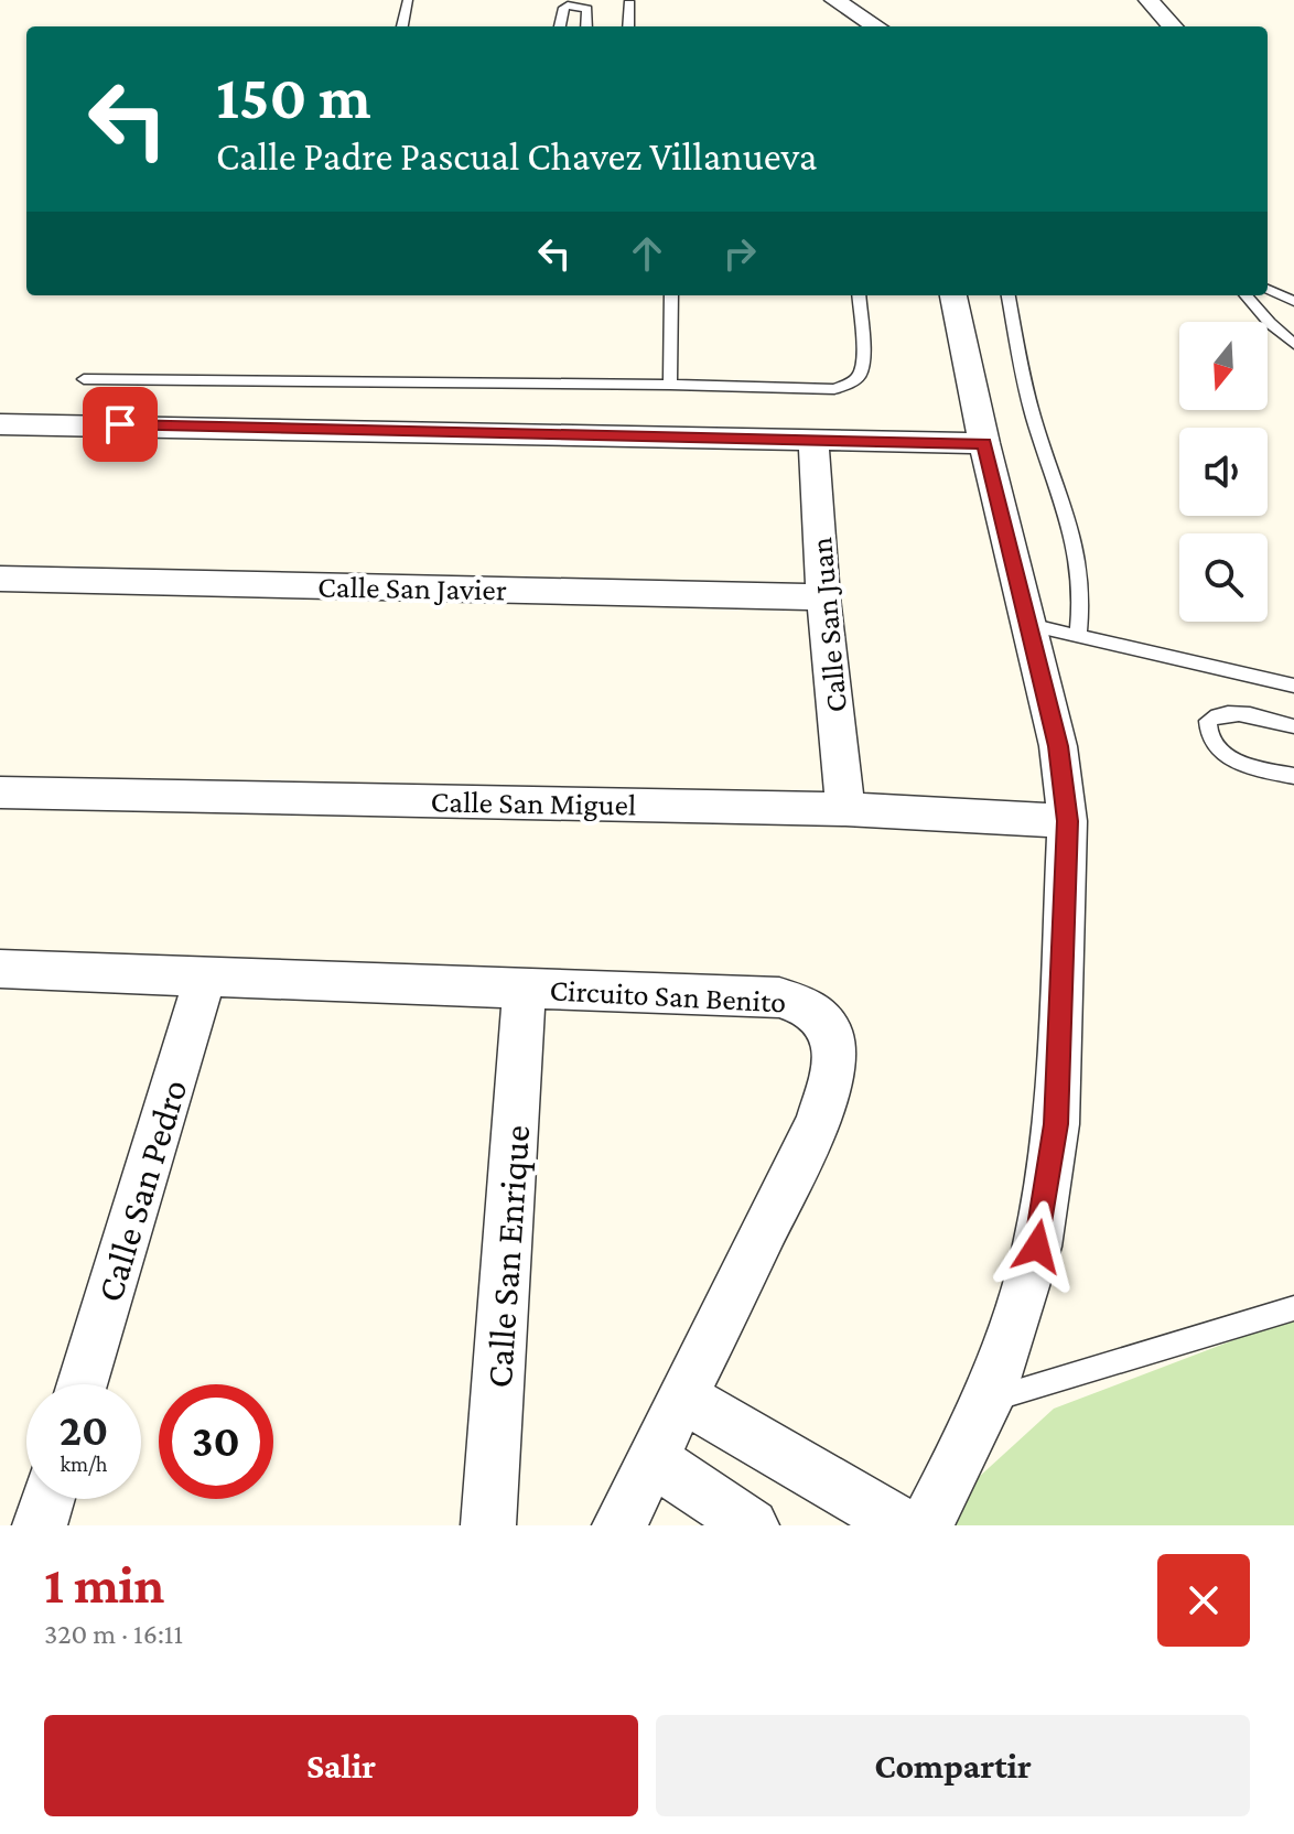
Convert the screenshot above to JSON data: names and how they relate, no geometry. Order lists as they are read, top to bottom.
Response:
{
  "streets": {
    "street": [
      "Calle San Javier",
      "Calle San Juan",
      "Calle San Miguel",
      "Circuito San Benito",
      "Calle San Pedro",
      "Calle San Enrique"
    ]
  },
  "crossings": [
    ["Calle San Javier", "Calle San Juan"],
    ["Calle San Juan", "Calle San Miguel"],
    ["Circuito San Benito", "Calle San Pedro"],
    ["Circuito San Benito", "Calle San Enrique"]
  ],
  "north": "bottom",
  "page": {
    "turn": ["150 m", "Calle Padre Pascual Chavez Villanueva"],
    "speed": "20 km/h",
    "limit": "30",
    "heading": ["1 min", "320 m · 16:11"],
    "buttons": ["Salir", "Compartir"]
  }
}
